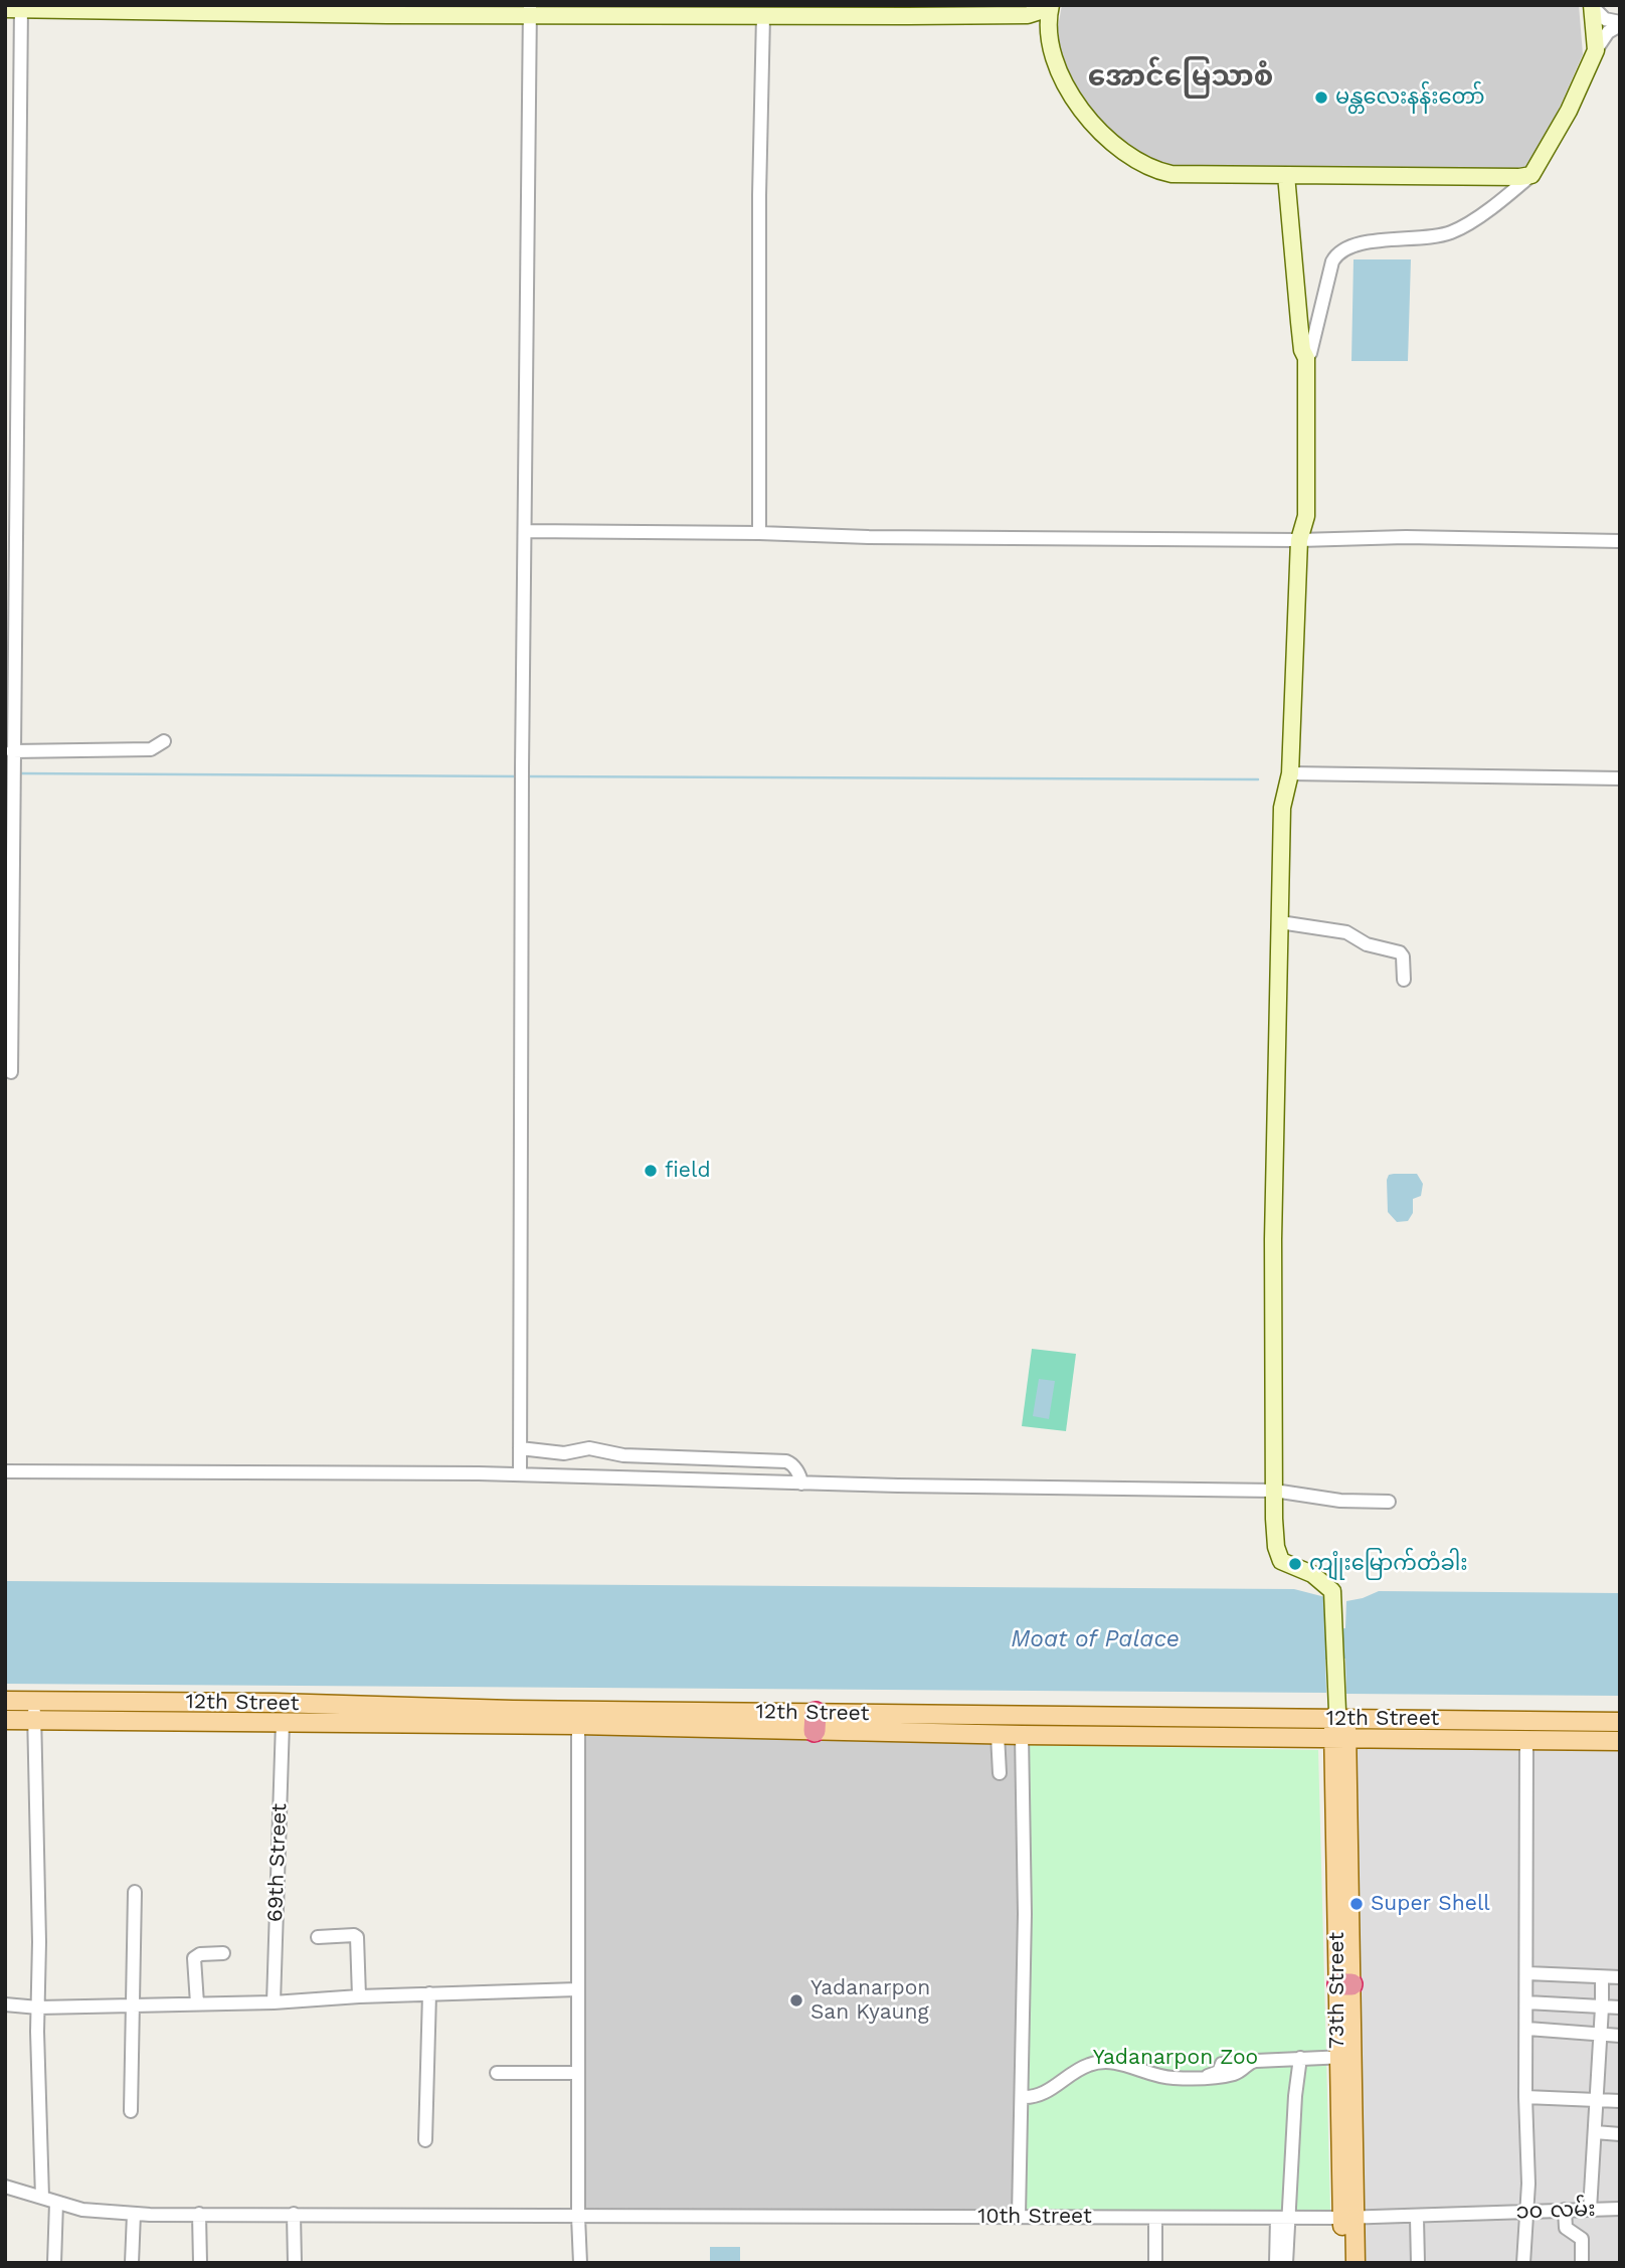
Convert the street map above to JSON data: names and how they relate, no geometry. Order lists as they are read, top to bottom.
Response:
{
  "streets": {
    "main road": ["12th Street", "73th Street"],
    "street": ["69th Street", "၁၀ လမ်း", "10th Street"]
  },
  "crossings": [
    ["12th Street", "69th Street"],
    ["12th Street", "73th Street"],
    ["73th Street", "10th Street"],
    ["၁၀ လမ်း", "10th Street"]
  ],
  "districts": ["အောင်မြေသာစံ"],
  "water": ["Moat of Palace"],
  "parks": ["Yadanarpon Zoo"],
  "places": [
    "မန္တလေးနန်းတော်",
    "field",
    "ကျုံးမြောက်တံခါး",
    "Super Shell",
    "Yadanarpon San Kyaung"
  ]
}
